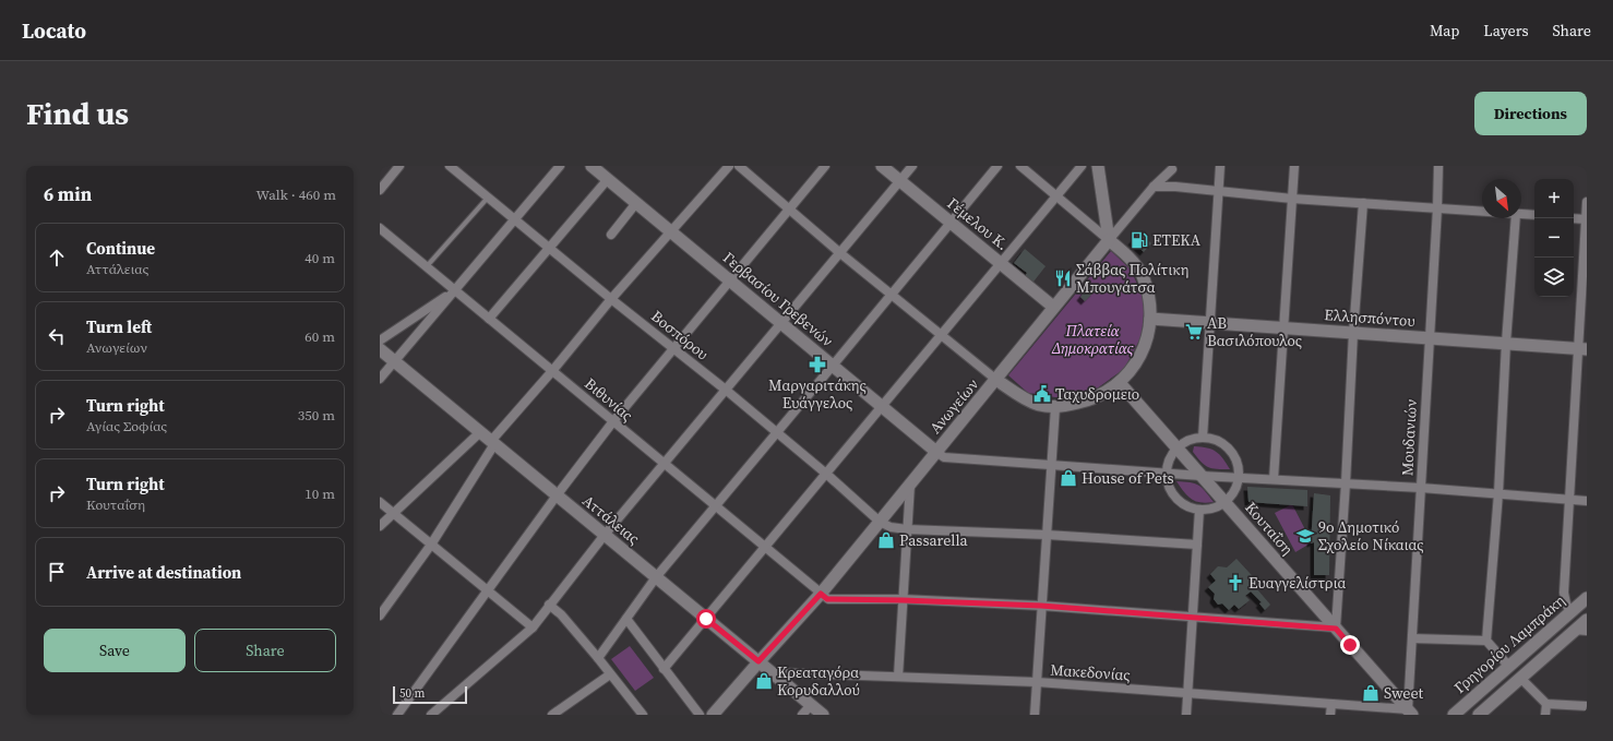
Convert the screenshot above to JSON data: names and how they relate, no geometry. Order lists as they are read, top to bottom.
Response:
{
  "streets": {
    "main road": [
      "Γέμελου Κ.",
      "Γερβασίου Γρεβενών",
      "Ελλησπόντου",
      "Ανωγείων",
      "Αττάλειας",
      "Κουταΐση",
      "Γρηγορίου Λαμπράκη"
    ],
    "street": [
      "Βοσπόρου",
      "Βιθυνίας",
      "Μουδανιών",
      "Μακεδονίας"
    ]
  },
  "crossings": [
    ["Γέμελου Κ.", "Ανωγείων"],
    ["Γερβασίου Γρεβενών", "Ανωγείων"],
    ["Ελλησπόντου", "Μουδανιών"],
    ["Βοσπόρου", "Ανωγείων"],
    ["Βιθυνίας", "Ανωγείων"],
    ["Ανωγείων", "Αττάλειας"],
    ["Μουδανιών", "Κουταΐση"],
    ["Μουδανιών", "Μακεδονίας"],
    ["Αττάλειας", "Μακεδονίας"],
    ["Κουταΐση", "Μακεδονίας"]
  ],
  "parks": ["Πλατεία Δημοκρατίας"],
  "places": {
    "fuel station": ["ΕΤΕΚΑ"],
    "restaurant": ["Σάββας Πολίτικη Μπουγάτσα"],
    "supermarket": ["ΑΒ Βασιλόπουλος"],
    "pharmacy": ["Μαργαριτάκης Ευάγγελος"],
    "public building": ["Ταχυδρομειο"],
    "shop": [
      "House of Pets",
      "Passarella",
      "Κρεαταγόρα Κορυδαλλού",
      "Sweet"
    ],
    "school or university": ["9o Δημοτικό Σχολείο Νίκαιας"],
    "church": ["Ευαγγελίστρια"]
  },
  "scale_bar": "50 m",
  "north": "bottom right",
  "page": {
    "header": "Locato",
    "nav": ["Map", "Layers", "Share"],
    "buttons": [
      "Directions",
      ["Save", "Share"]
    ],
    "title": "Find us",
    "heading": ["6 min", "Walk · 460 m"],
    "map_buttons": ["+", "−"],
    "list": [
      ["Continue", "Αττάλειας", "40 m"],
      ["Turn left", "Ανωγείων", "60 m"],
      ["Turn right", "Αγίας Σοφίας", "350 m"],
      ["Turn right", "Κουταΐση", "10 m"],
      "Arrive at destination"
    ],
    "scale": "50 m"
  }
}
